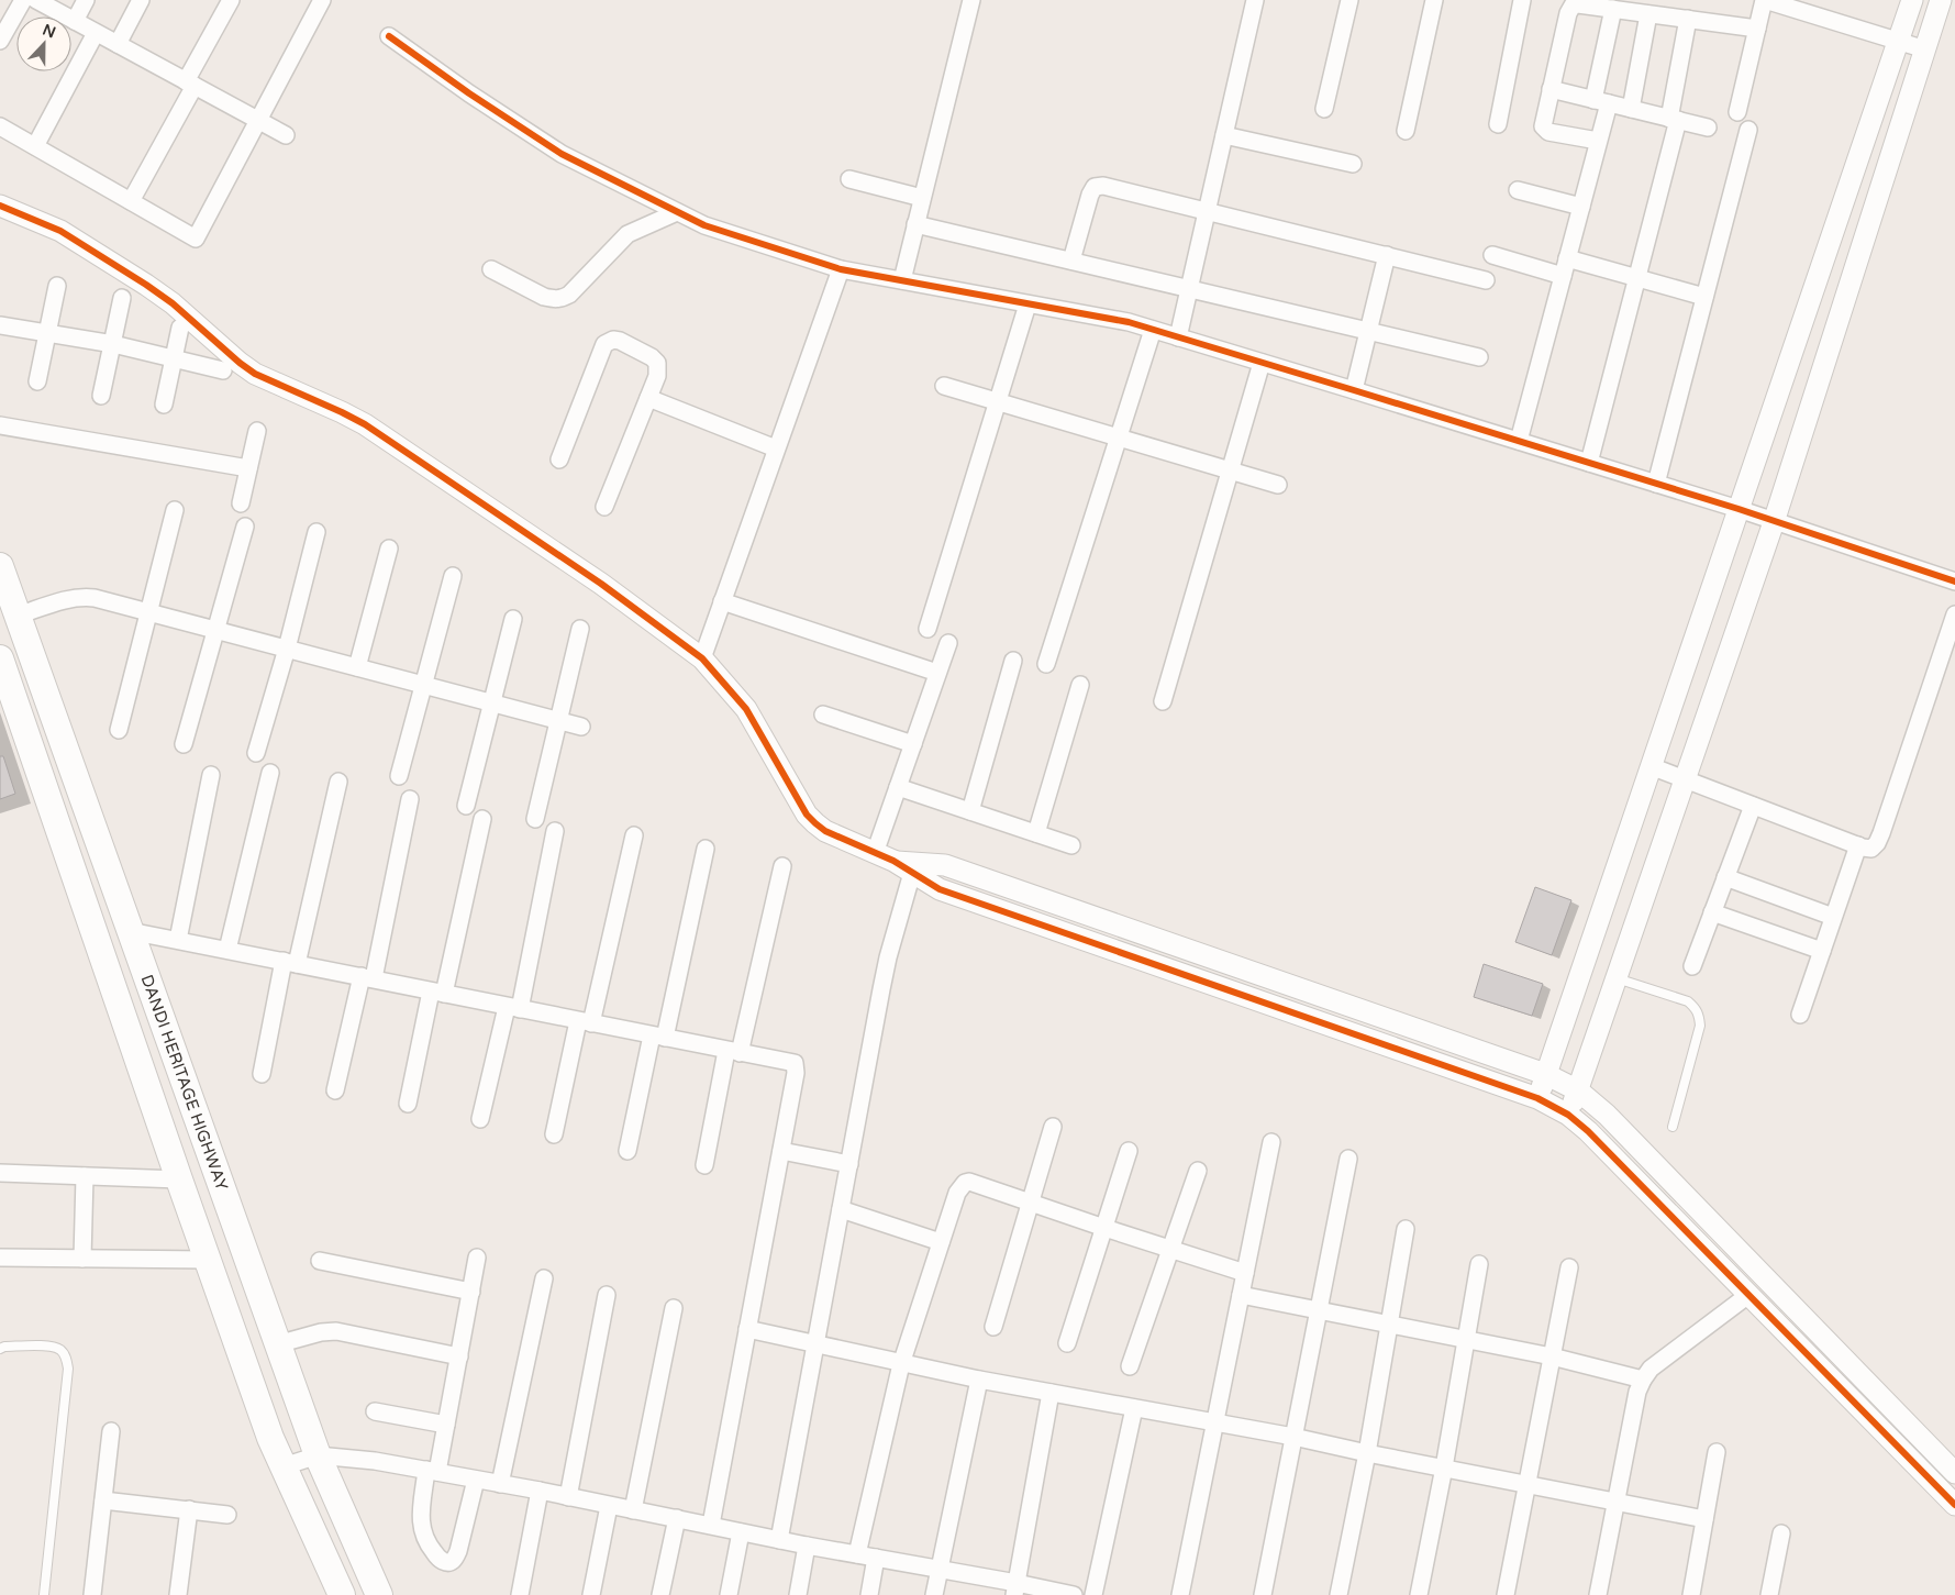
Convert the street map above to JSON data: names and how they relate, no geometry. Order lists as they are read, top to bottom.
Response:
{
  "streets": {
    "main road": ["DANDI HERITAGE HIGHWAY"]
  },
  "north": "top"
}
